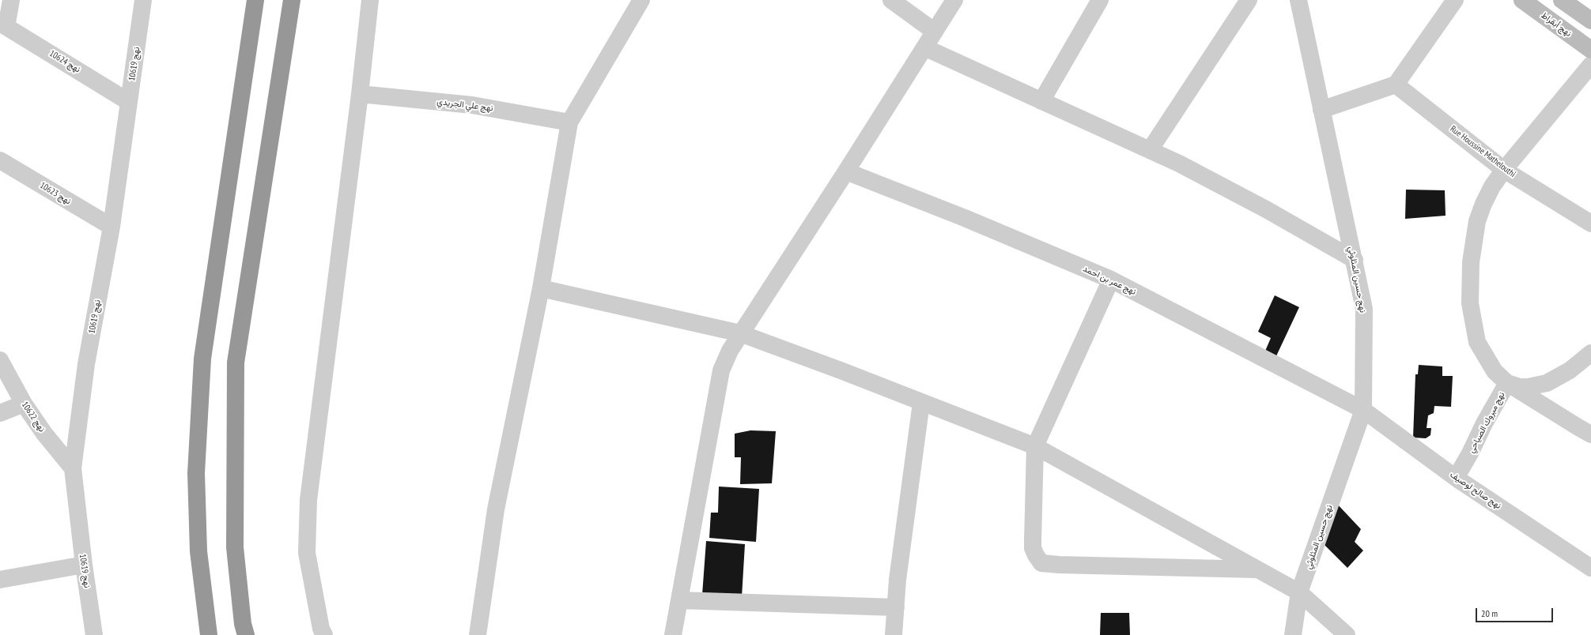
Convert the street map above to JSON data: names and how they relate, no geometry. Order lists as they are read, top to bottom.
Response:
{
  "streets": {
    "street": [
      "نهج أبقراط",
      "نهج 10624",
      "نهج 10619",
      "نهج علي الجريدي",
      "Rue Houssine Mathelouthi",
      "نهج 10623",
      "نهج حسين المثلوثي",
      "نهج عمر بن احمد",
      "نهج 10622",
      "نهج مبروك الصياحي",
      "نهج صالح لوصيف"
    ]
  },
  "crossings": [
    ["نهج 10624", "نهج 10619"],
    ["نهج 10619", "نهج 10623"],
    ["نهج 10619", "نهج 10622"],
    ["نهج حسين المثلوثي", "نهج عمر بن احمد"],
    ["نهج حسين المثلوثي", "نهج صالح لوصيف"],
    ["نهج عمر بن احمد", "نهج صالح لوصيف"],
    ["نهج مبروك الصياحي", "نهج صالح لوصيف"]
  ],
  "scale_bar": "20 m"
}
